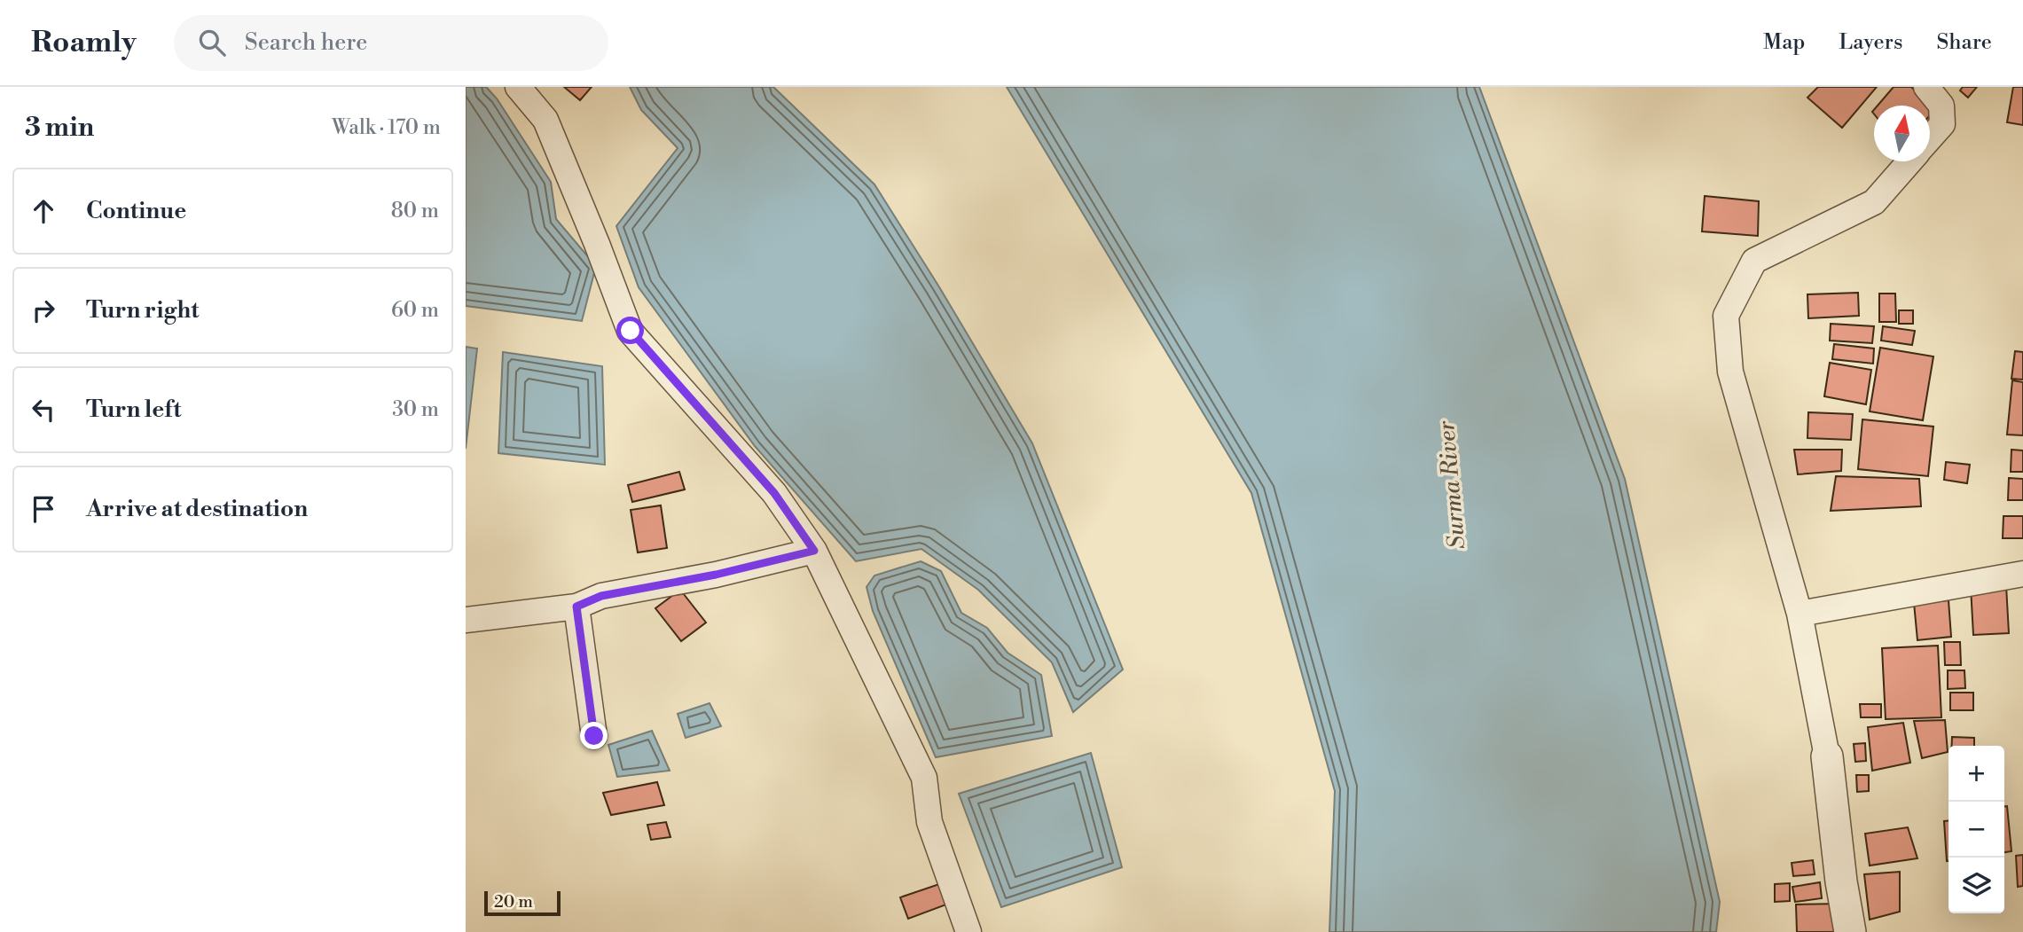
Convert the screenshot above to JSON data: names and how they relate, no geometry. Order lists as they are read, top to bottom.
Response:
{
  "water": ["Surma River"],
  "scale_bar": "20 m",
  "north": "top",
  "page": {
    "header": "Roamly",
    "search": "Search here",
    "nav": ["Map", "Layers", "Share"],
    "heading": ["3 min", "Walk · 170 m"],
    "list": [
      ["Continue", "80 m"],
      ["Turn right", "60 m"],
      ["Turn left", "30 m"],
      "Arrive at destination"
    ],
    "map_buttons": ["+", "−"],
    "scale": "20 m"
  }
}
